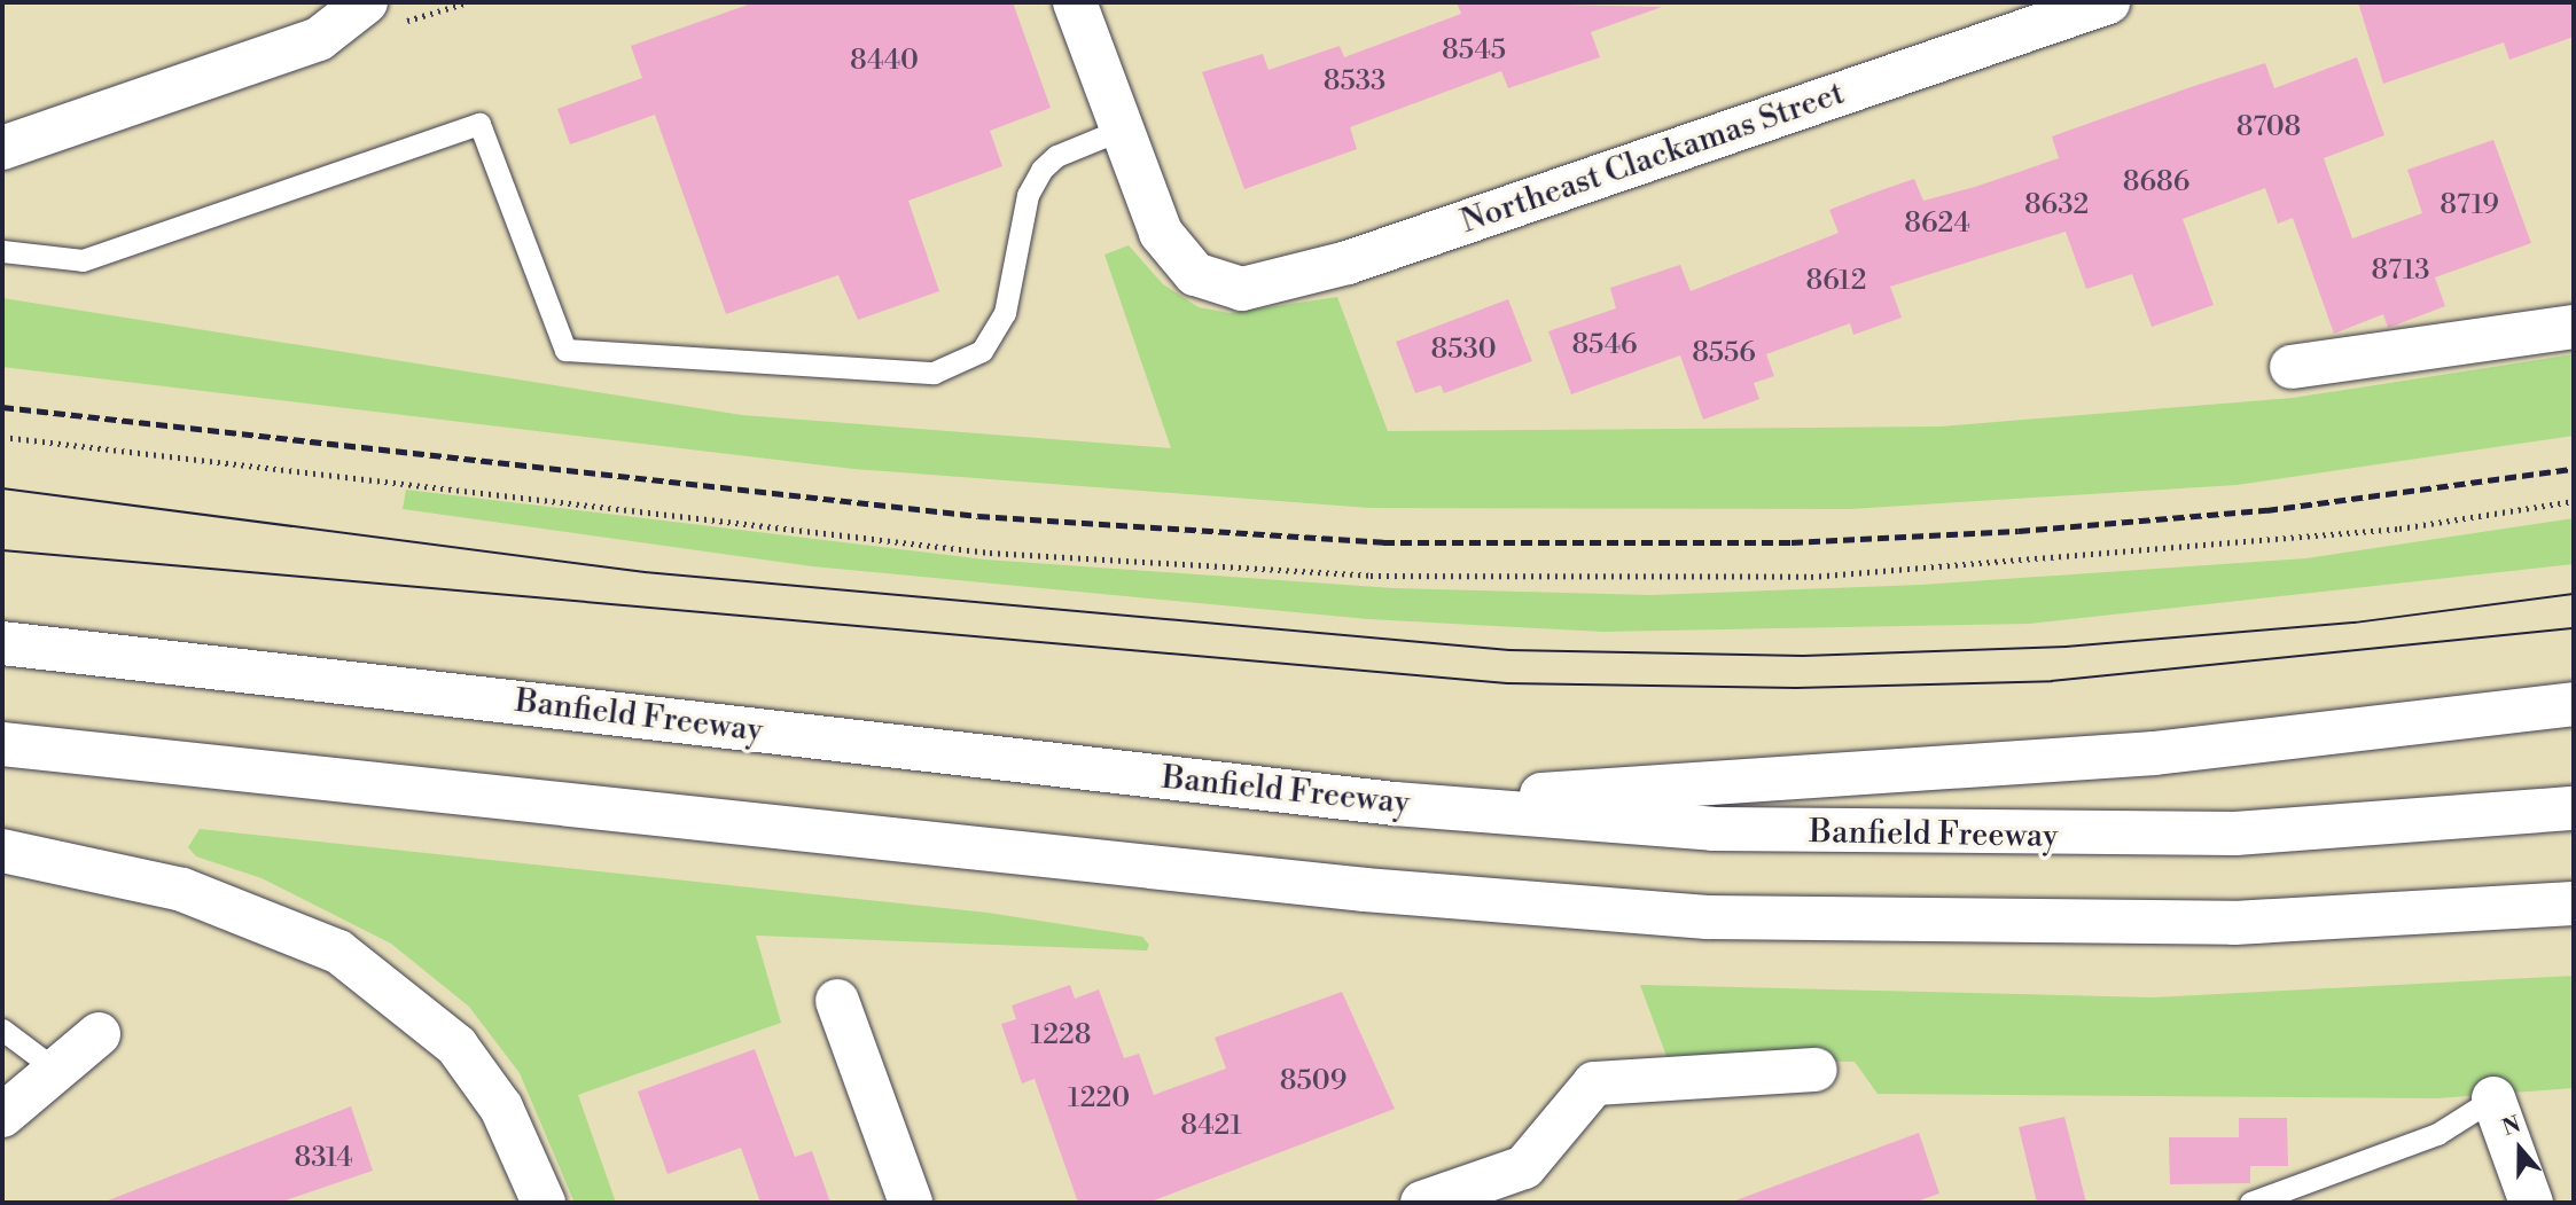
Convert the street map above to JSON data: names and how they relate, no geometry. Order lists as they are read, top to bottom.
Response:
{
  "streets": {
    "main road": ["Northeast Clackamas Street", "Banfield Freeway"]
  },
  "house_numbers": [
    "8545",
    "8440",
    "8533",
    "8708",
    "8686",
    "8632",
    "8719",
    "8624",
    "8713",
    "8612",
    "8546",
    "8530",
    "8556",
    "1228",
    "8509",
    "1220",
    "8421",
    "8314"
  ],
  "north": "top"
}
